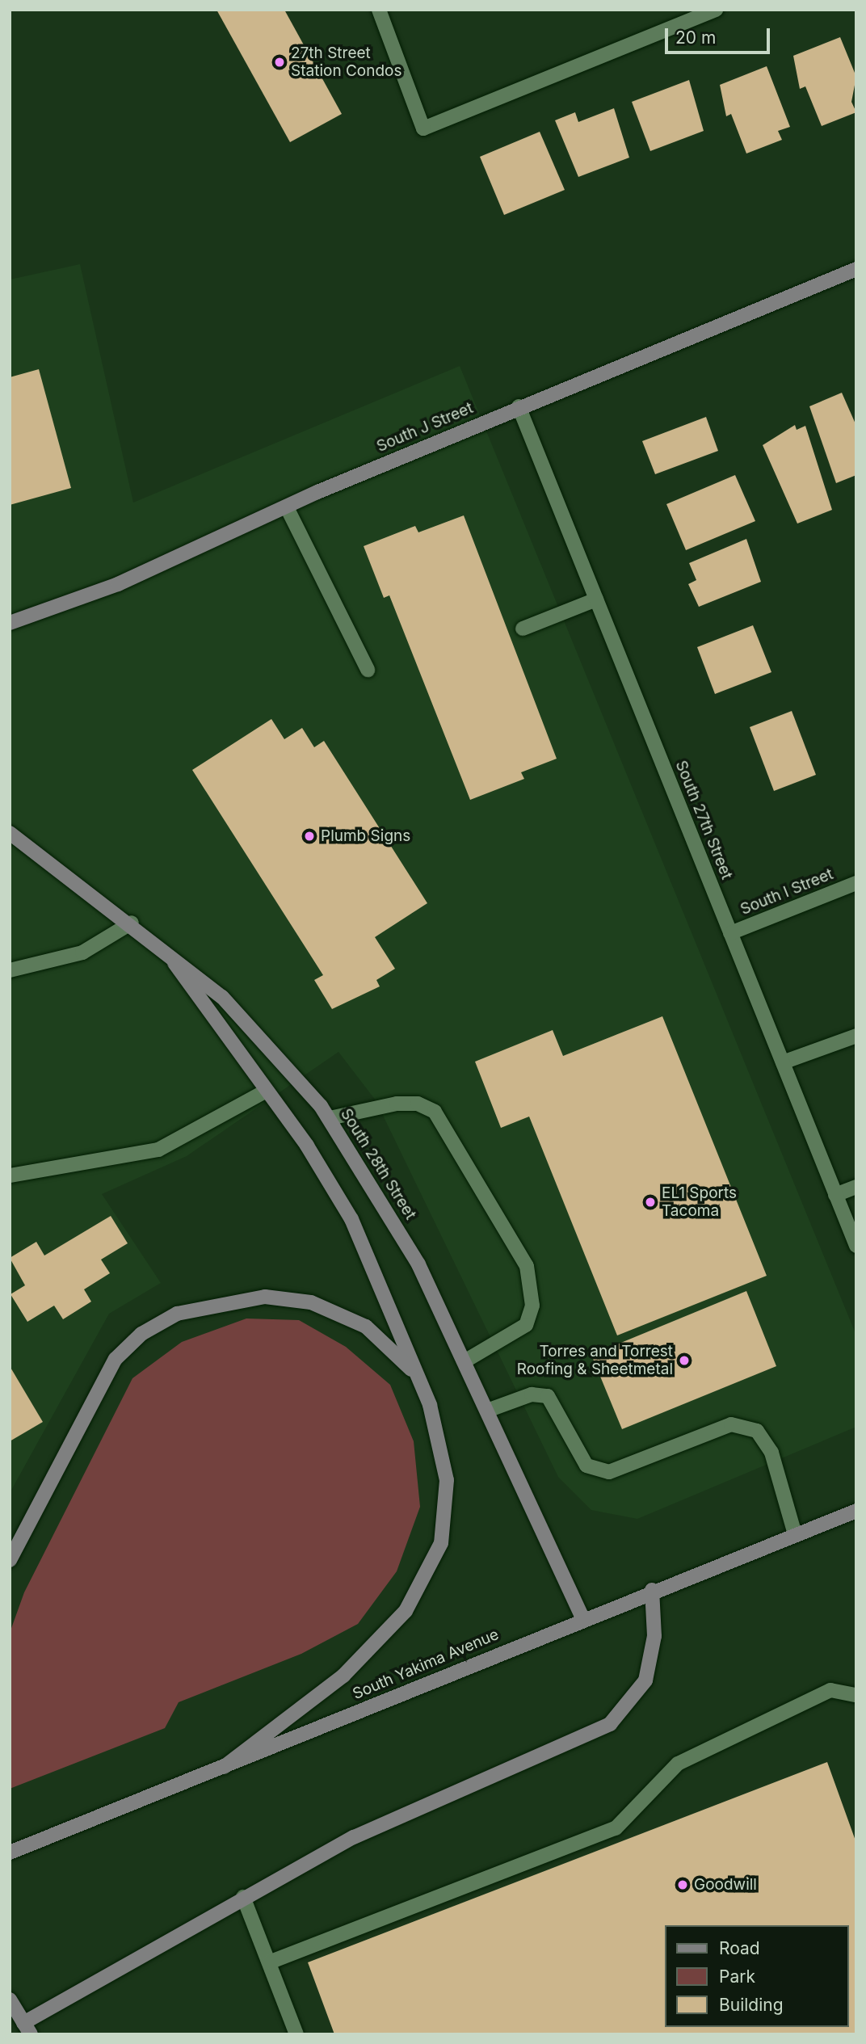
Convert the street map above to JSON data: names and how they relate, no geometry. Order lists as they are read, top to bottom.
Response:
{
  "streets": {
    "main road": ["South J Street", "South 28th Street", "South Yakima Avenue"],
    "street": ["South 27th Street", "South I Street"]
  },
  "crossings": [
    ["South J Street", "South 27th Street"],
    ["South 27th Street", "South I Street"],
    ["South 28th Street", "South Yakima Avenue"]
  ],
  "places": [
    "27th Street Station Condos",
    "Plumb Signs",
    "EL1 Sports Tacoma",
    "Torres and Torrest Roofing & Sheetmetal",
    "Goodwill"
  ],
  "legend": ["Road", "Park", "Building"],
  "scale_bar": "20 m"
}
